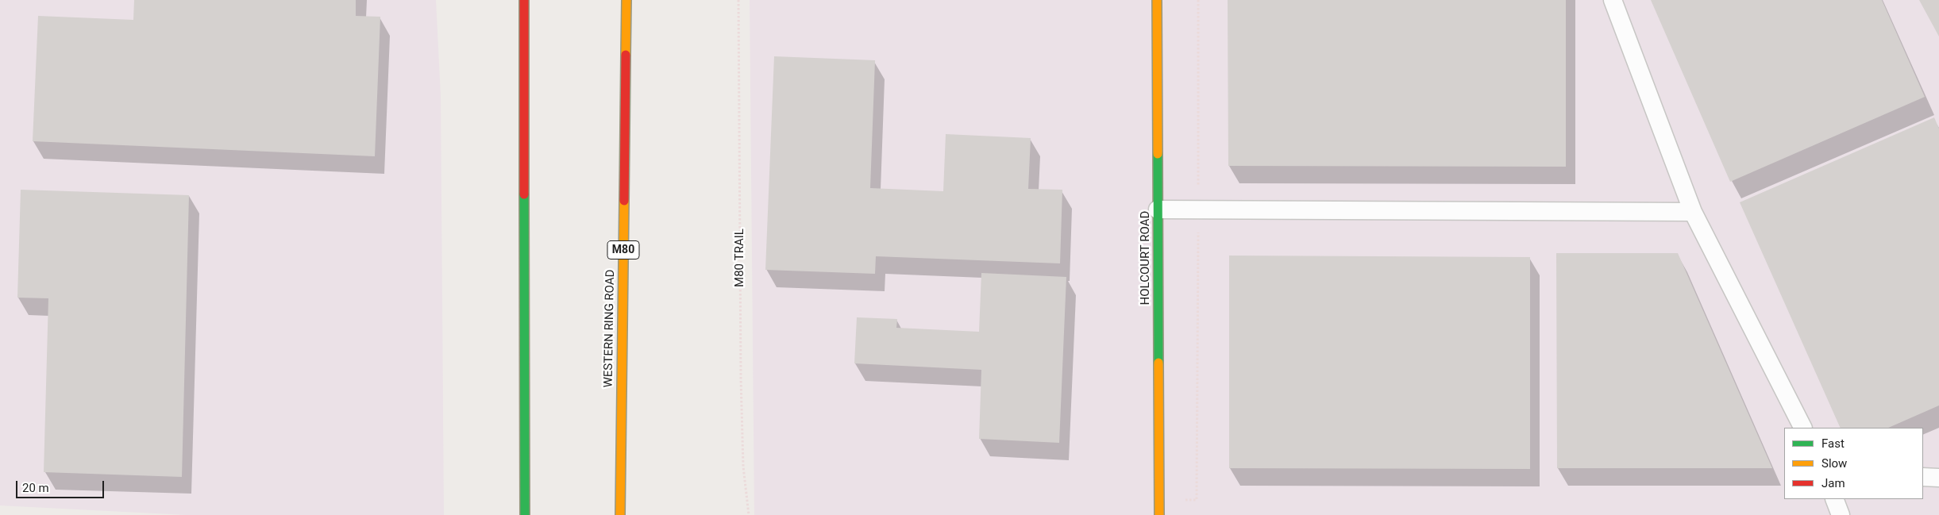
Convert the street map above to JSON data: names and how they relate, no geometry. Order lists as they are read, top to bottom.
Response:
{
  "streets": {
    "main road": ["M80", "HOLCOURT ROAD", "WESTERN RING ROAD"],
    "path": ["M80 TRAIL"]
  },
  "legend": ["Fast", "Slow", "Jam"],
  "scale_bar": "20 m"
}
